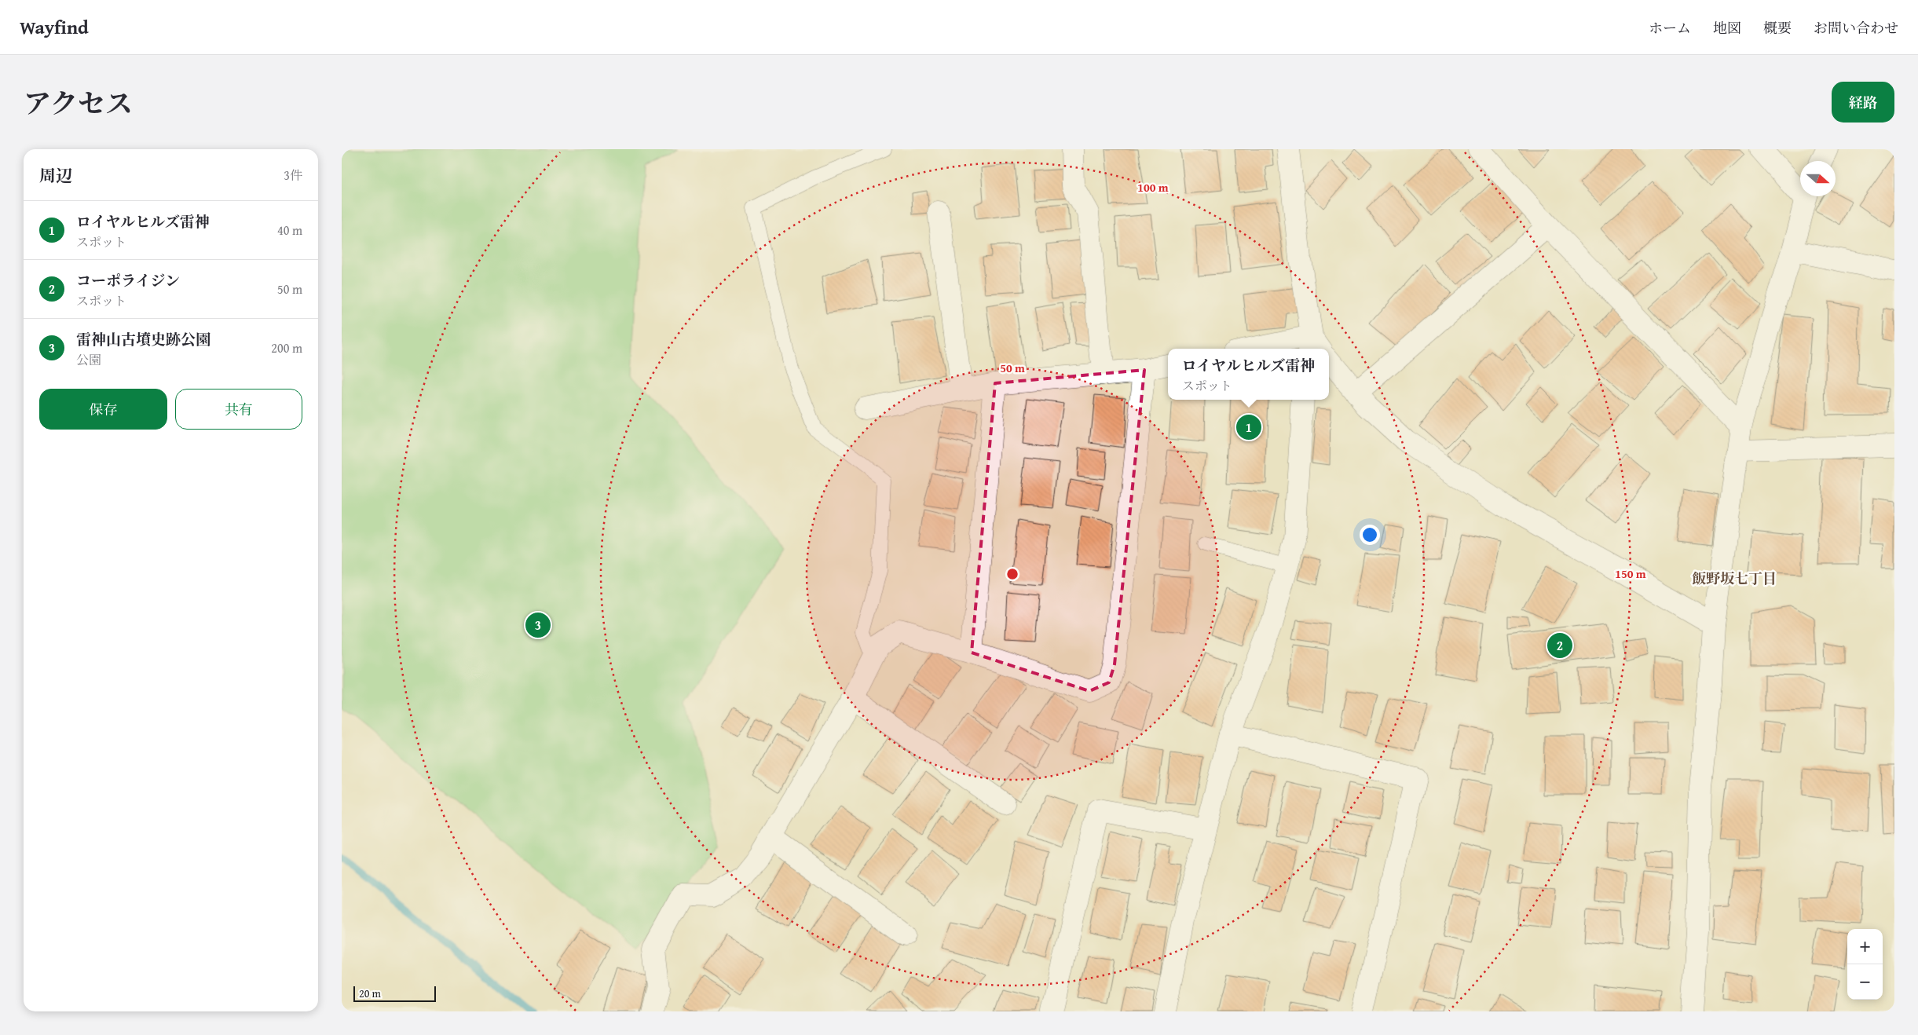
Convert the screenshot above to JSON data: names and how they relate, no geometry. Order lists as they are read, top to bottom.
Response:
{
  "districts": ["飯野坂七丁目"],
  "scale_bar": "20 m",
  "north": "right",
  "page": {
    "header": "Wayfind",
    "nav": [
      "ホーム",
      "地図",
      "概要",
      "お問い合わせ"
    ],
    "title": "アクセス",
    "buttons": [
      "経路",
      ["保存", "共有"]
    ],
    "heading": ["周辺", "3件"],
    "list": [
      {
        "mark": "1",
        "name": "ロイヤルヒルズ雷神",
        "note": "スポット",
        "value": "40 m"
      },
      {
        "mark": "2",
        "name": "コーポライジン",
        "note": "スポット",
        "value": "50 m"
      },
      {
        "mark": "3",
        "name": "雷神山古墳史跡公園",
        "note": "公園",
        "value": "200 m"
      }
    ],
    "popup": ["ロイヤルヒルズ雷神", "スポット"],
    "pins": ["1", "3", "2"],
    "map_buttons": ["+", "−"],
    "scale": "20 m"
  },
  "rings": ["100 m", "50 m", "150 m"]
}
